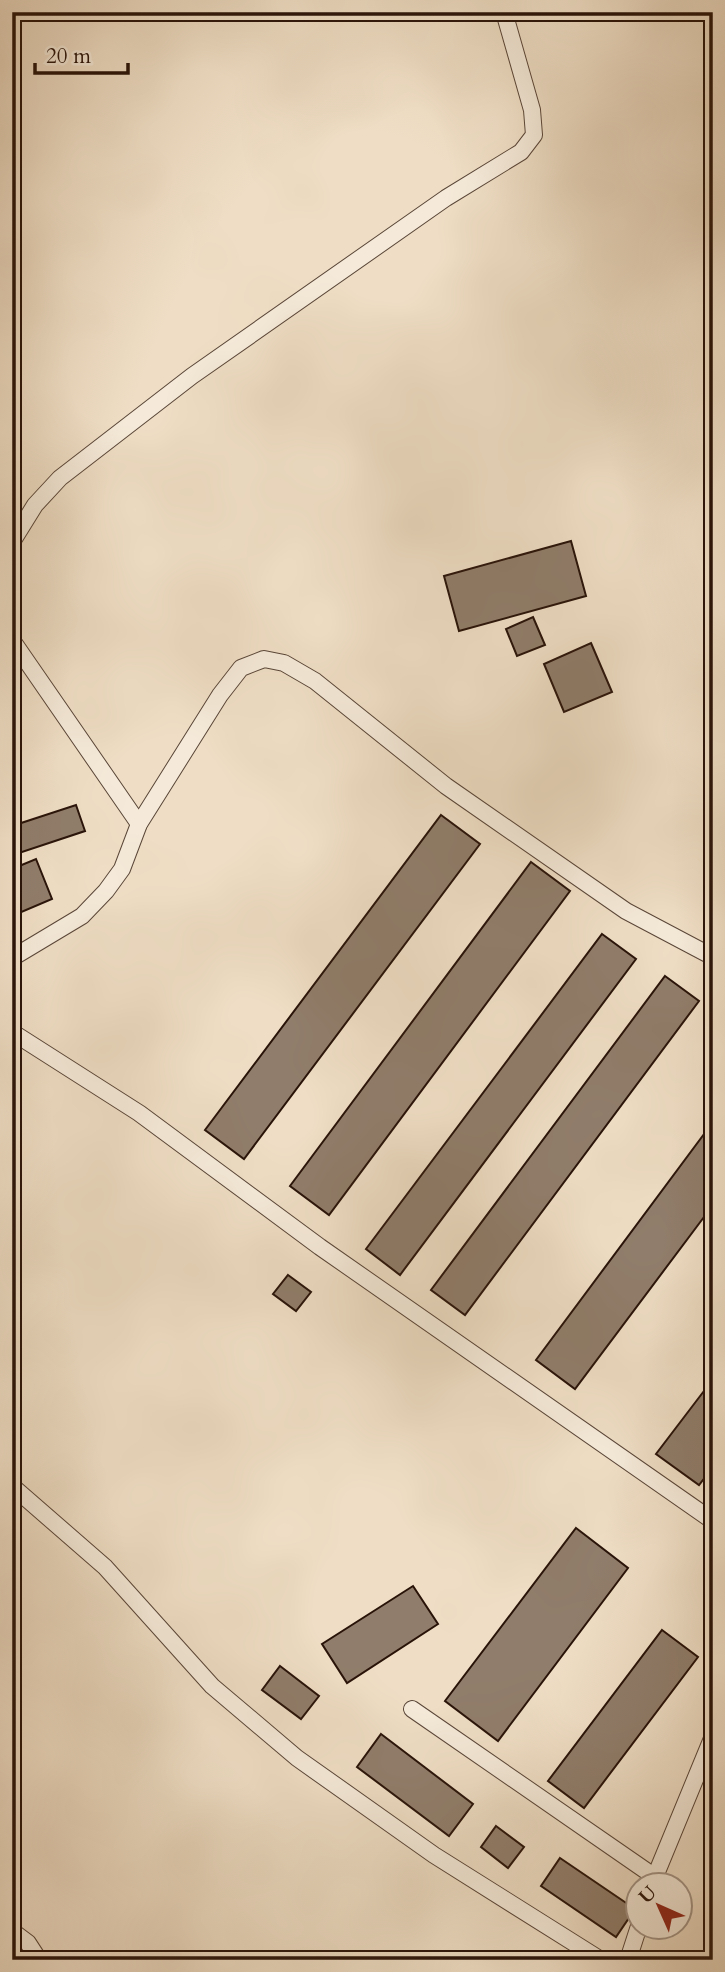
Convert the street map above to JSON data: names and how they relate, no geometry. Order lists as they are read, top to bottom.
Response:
{
  "scale_bar": "20 m",
  "north": "top left"
}
